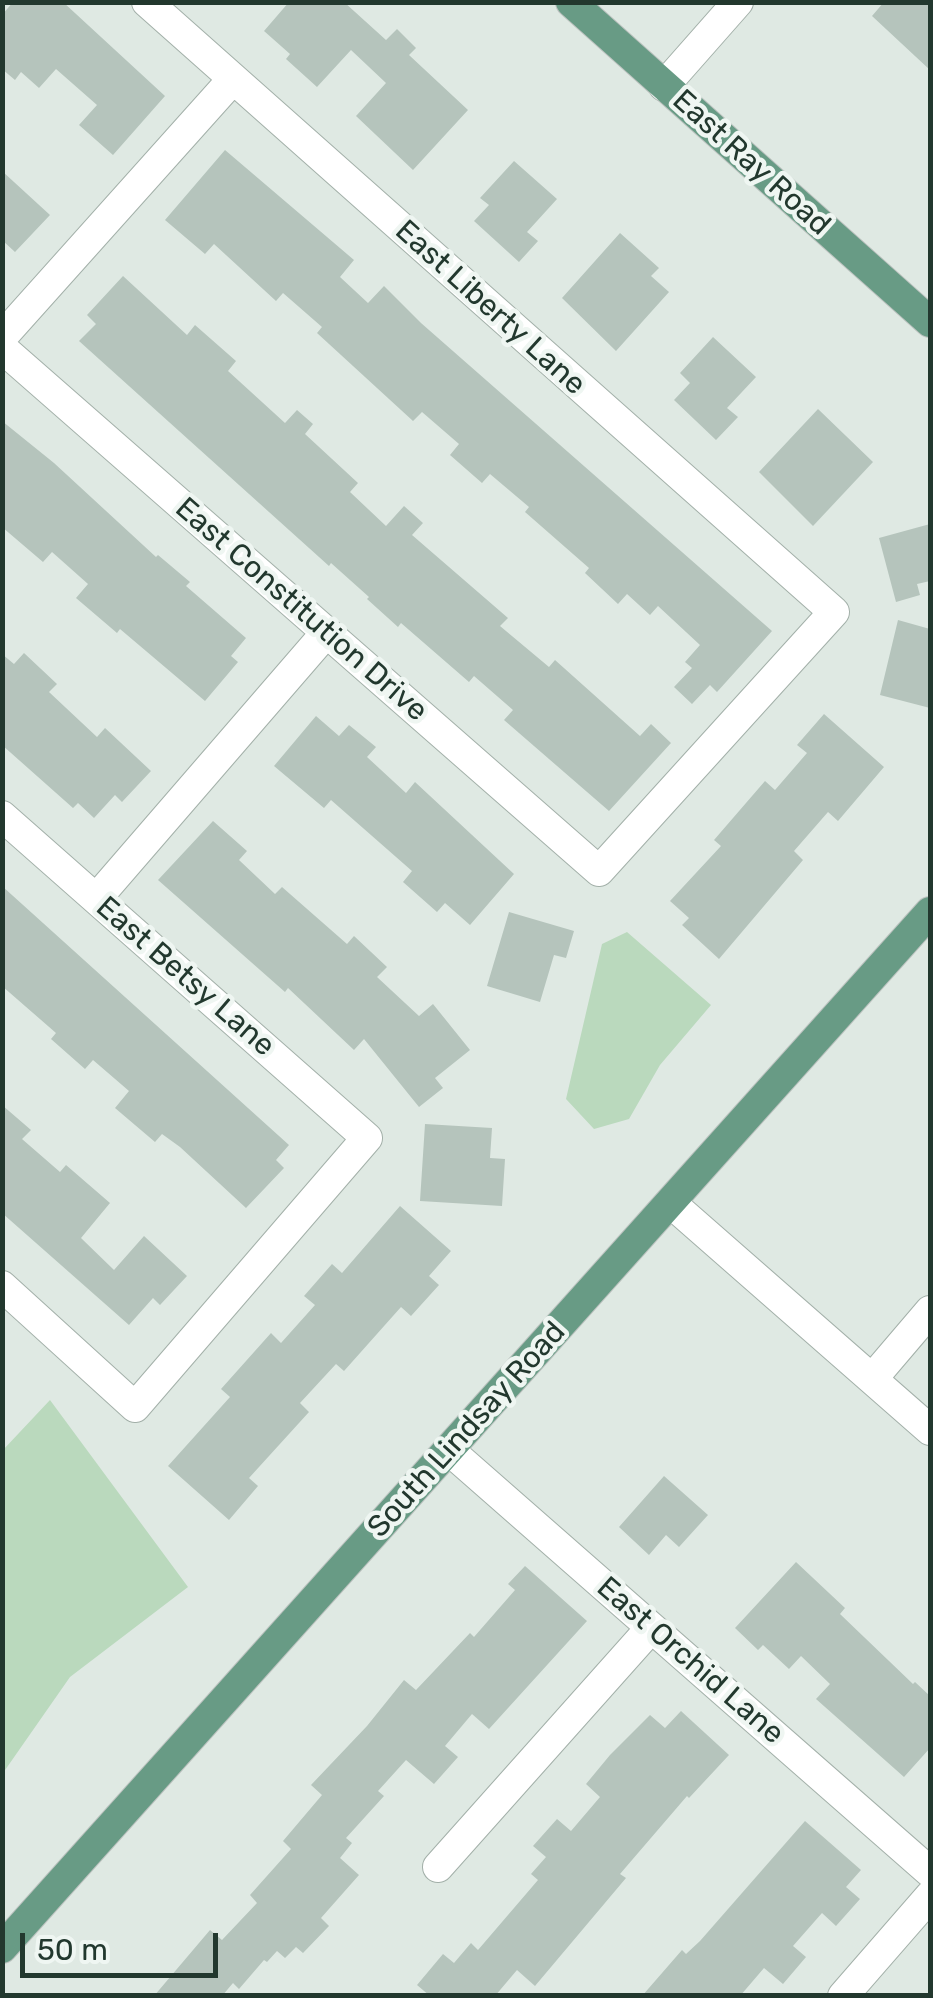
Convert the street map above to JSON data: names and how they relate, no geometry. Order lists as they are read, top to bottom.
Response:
{
  "streets": {
    "main road": ["East Ray Road", "South Lindsay Road"],
    "street": [
      "East Liberty Lane",
      "East Constitution Drive",
      "East Betsy Lane",
      "East Orchid Lane"
    ]
  },
  "crossings": [
    ["East Liberty Lane", "East Constitution Drive"],
    ["South Lindsay Road", "East Orchid Lane"]
  ],
  "scale_bar": "50 m"
}
